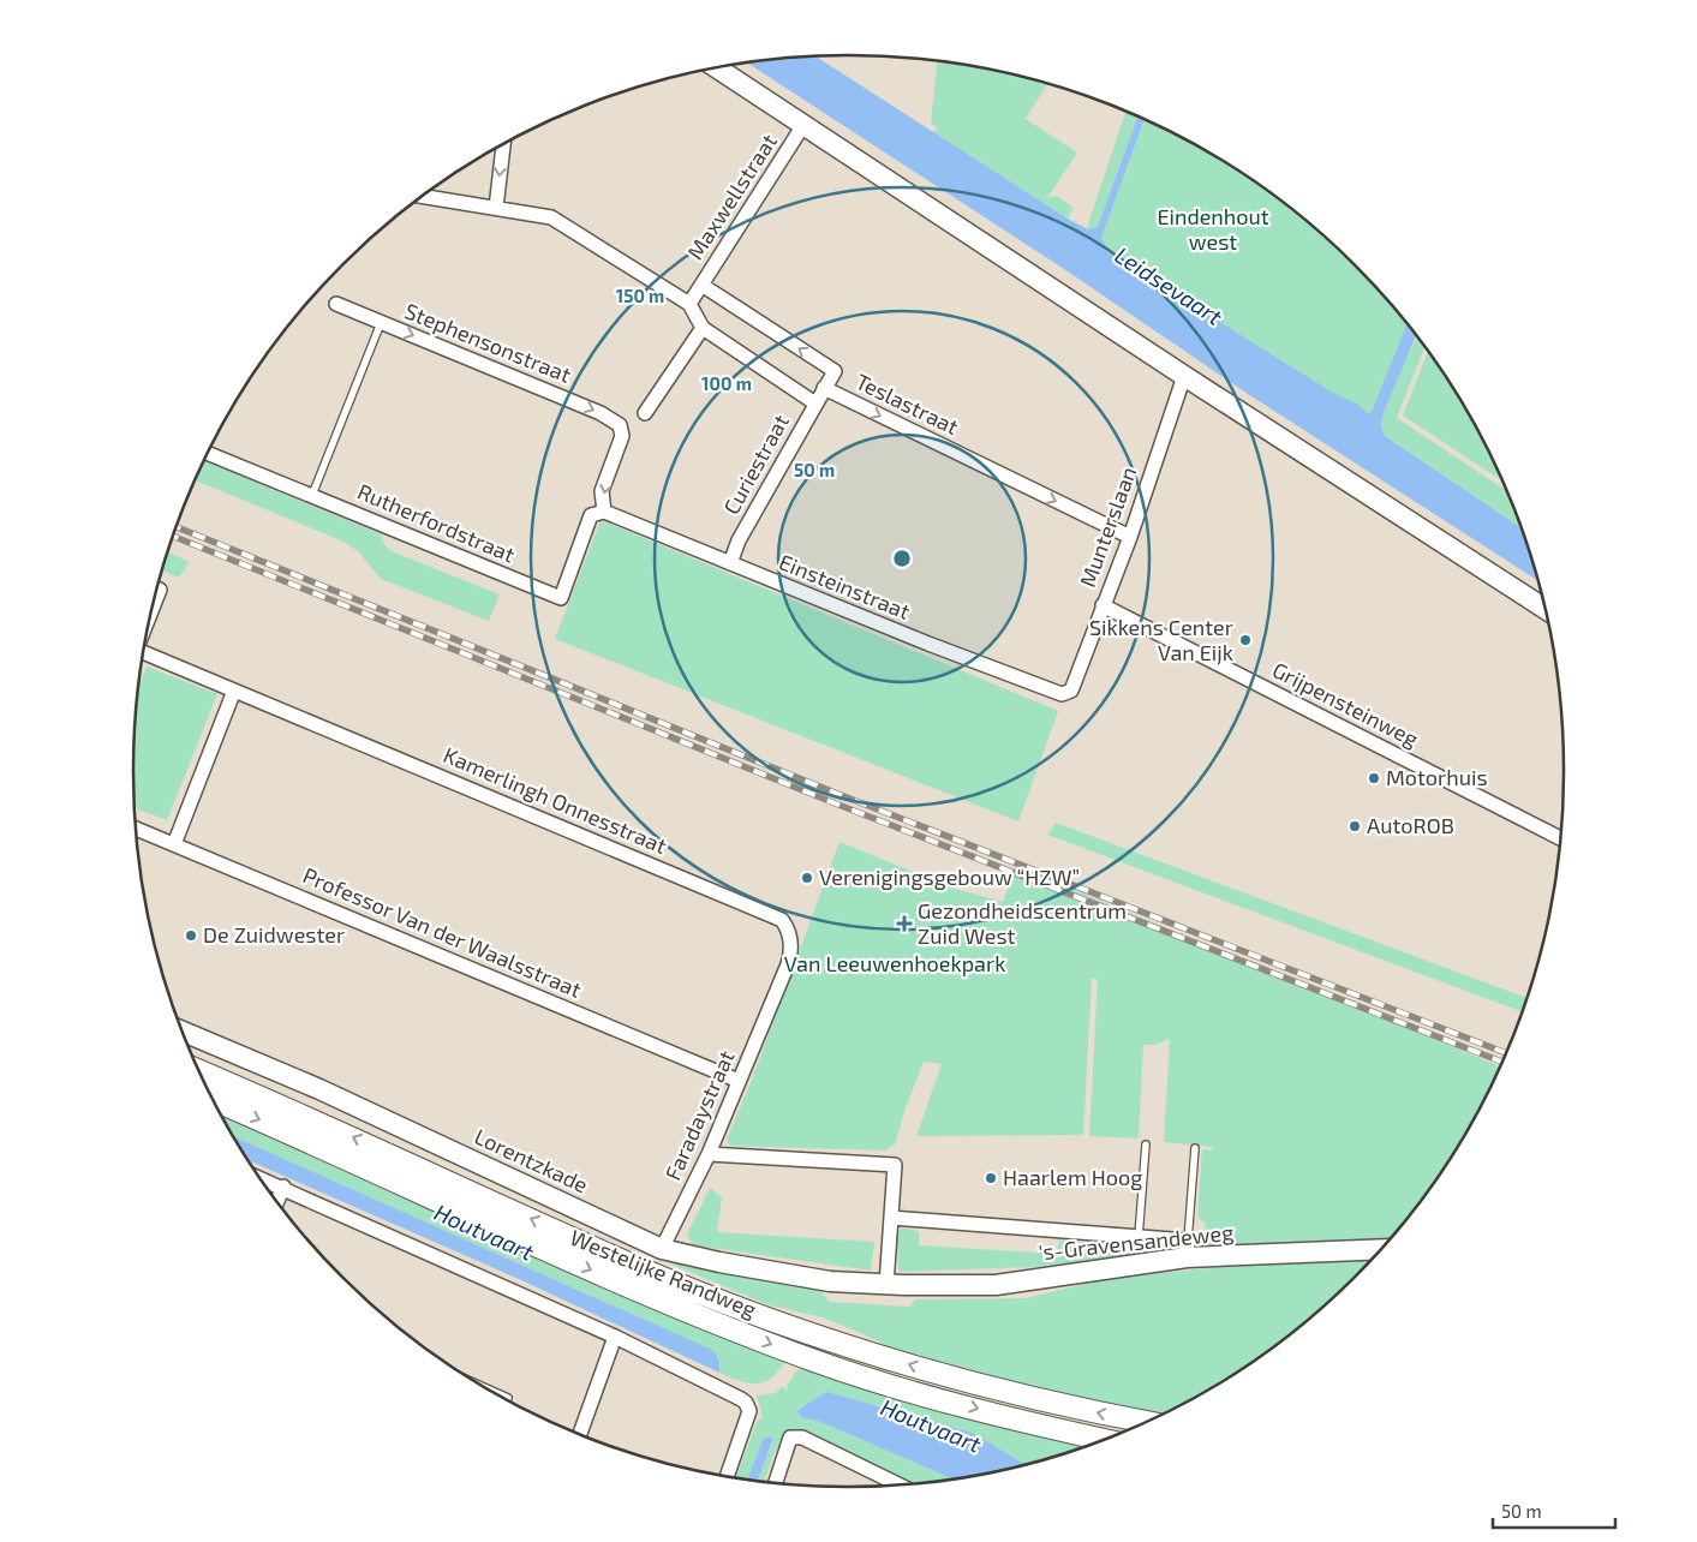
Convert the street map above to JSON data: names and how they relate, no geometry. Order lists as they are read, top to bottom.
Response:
{
  "streets": {
    "main road": ["Westelijke Randweg"],
    "street": [
      "Maxwellstraat",
      "Stephensonstraat",
      "Teslastraat",
      "Curiestraat",
      "Rutherfordstraat",
      "Munterslaan",
      "Einsteinstraat",
      "Grijpensteinweg",
      "Kamerlingh Onnesstraat",
      "Professor Van der Waalsstraat",
      "Faradaystraat",
      "Lorentzkade",
      "'s-Gravensandeweg"
    ]
  },
  "crossings": [
    ["Maxwellstraat", "Teslastraat"],
    ["Stephensonstraat", "Rutherfordstraat"],
    ["Stephensonstraat", "Einsteinstraat"],
    ["Teslastraat", "Curiestraat"],
    ["Teslastraat", "Munterslaan"],
    ["Curiestraat", "Einsteinstraat"],
    ["Rutherfordstraat", "Einsteinstraat"],
    ["Munterslaan", "Einsteinstraat"],
    ["Munterslaan", "Grijpensteinweg"],
    ["Kamerlingh Onnesstraat", "Faradaystraat"],
    ["Professor Van der Waalsstraat", "Faradaystraat"],
    ["Faradaystraat", "Lorentzkade"],
    ["Lorentzkade", "'s-Gravensandeweg"]
  ],
  "one_way": ["Stephensonstraat"],
  "water": ["Leidsevaart", "Houtvaart"],
  "parks": ["Eindenhout west", "Van Leeuwenhoekpark"],
  "places": {
    "other": [
      "Sikkens Center Van Eijk",
      "Motorhuis",
      "AutoROB",
      "Verenigingsgebouw “HZW”",
      "De Zuidwester",
      "Haarlem Hoog"
    ],
    "health": ["Gezondheidscentrum Zuid West"]
  },
  "scale_bar": "50 m",
  "rings": ["150 m", "100 m", "50 m"]
}
